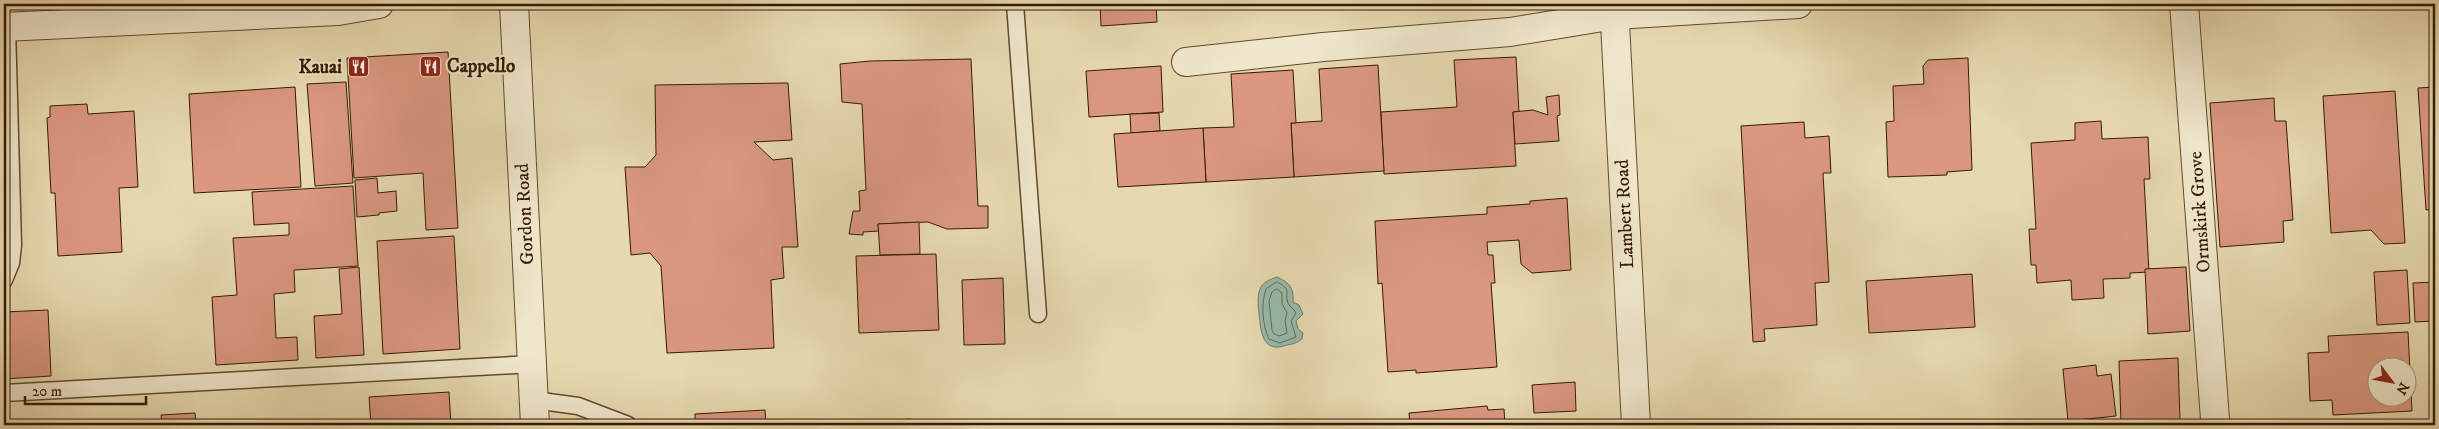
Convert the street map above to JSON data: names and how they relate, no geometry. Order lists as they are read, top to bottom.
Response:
{
  "streets": {
    "street": ["Ormskirk Grove", "Gordon Road", "Lambert Road"]
  },
  "places": {
    "restaurant": ["Cappello", "Kauai"]
  },
  "scale_bar": "20 m",
  "north": "bottom right"
}
